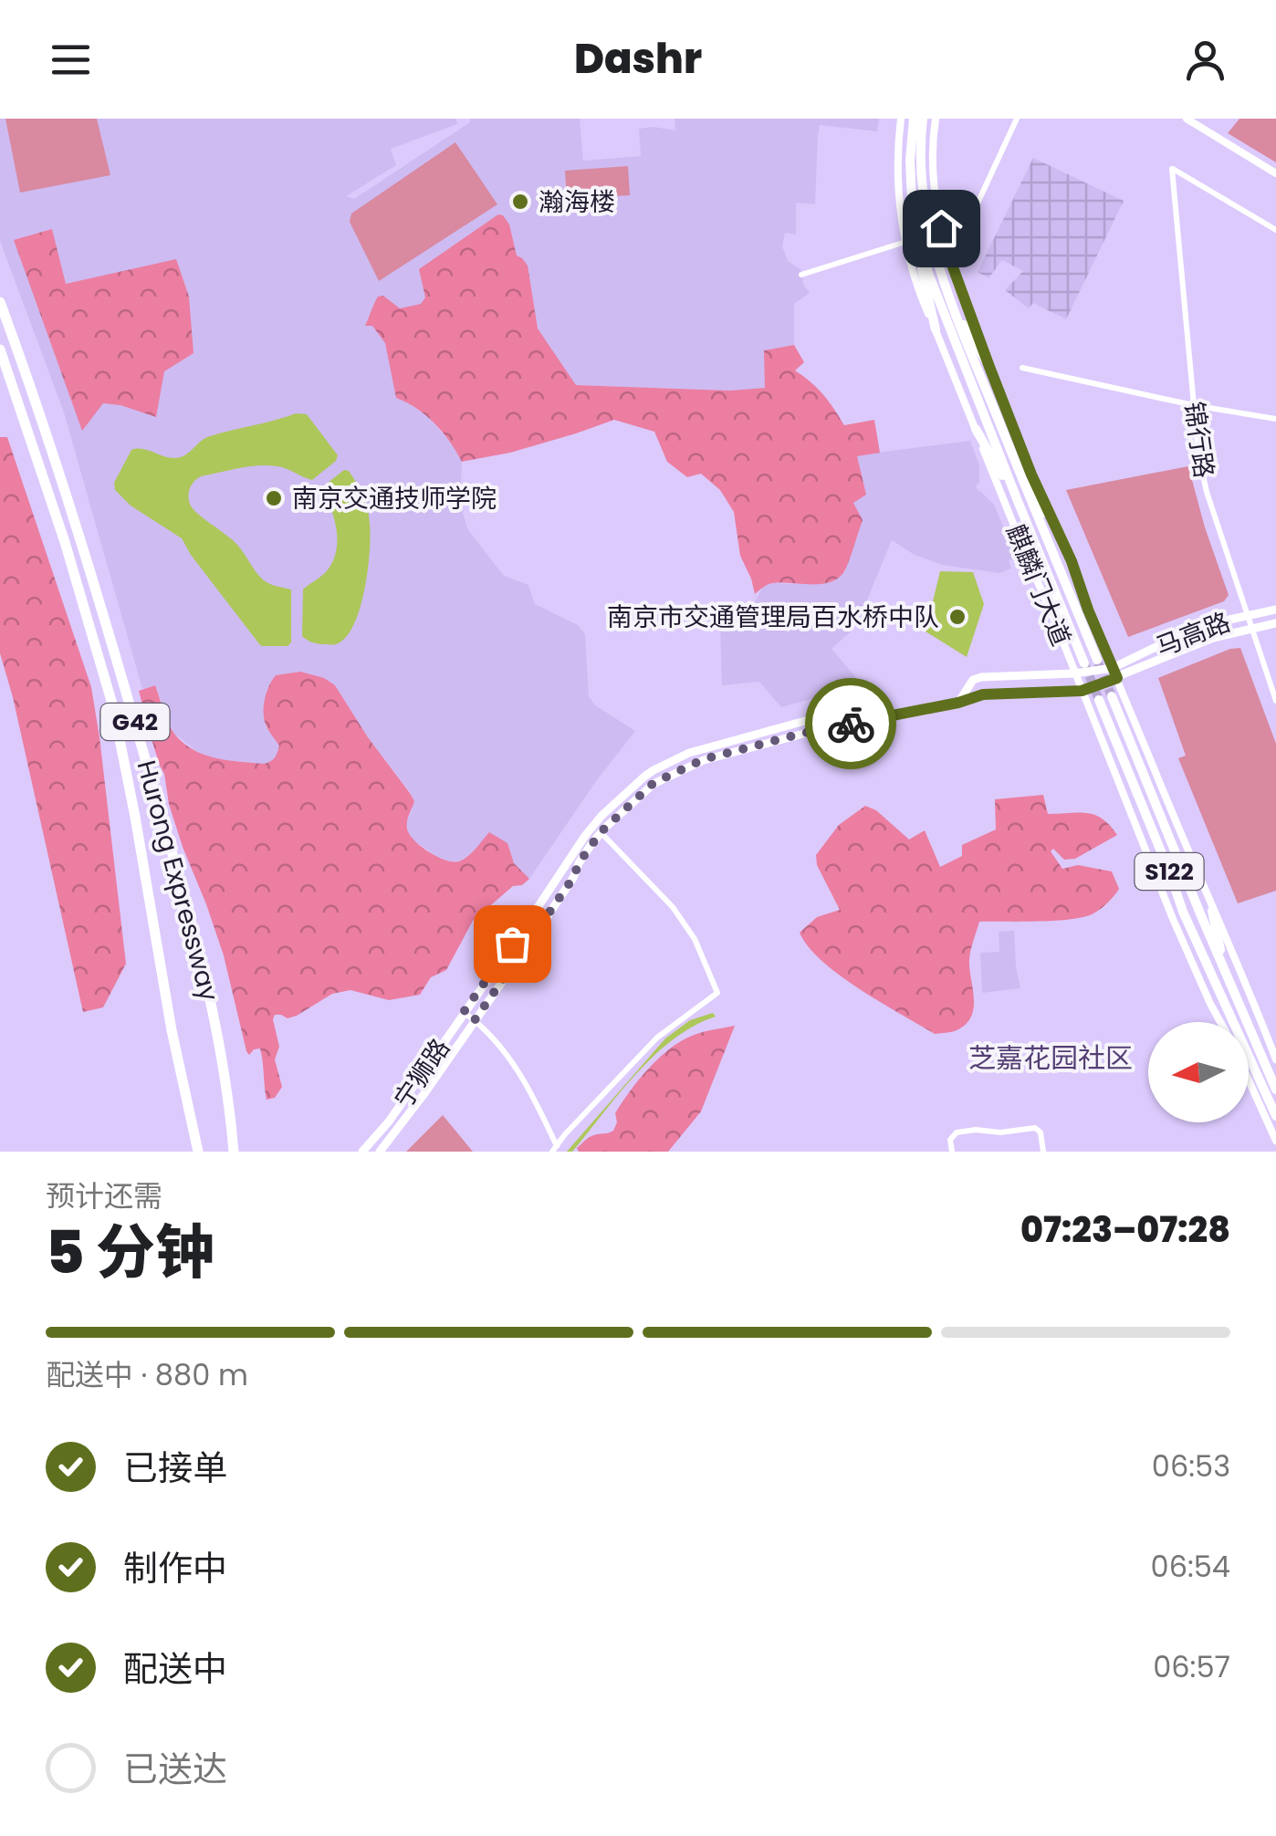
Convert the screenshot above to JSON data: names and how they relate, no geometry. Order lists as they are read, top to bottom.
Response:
{
  "streets": {
    "highway": ["G42", "S122", "Hurong Expressway"],
    "main road": ["马高路", "宁狮路"],
    "street": ["锦行路", "麒麟门大道"]
  },
  "crossings": [
    ["锦行路", "马高路"],
    ["麒麟门大道", "马高路"],
    ["马高路", "宁狮路"]
  ],
  "districts": ["芝嘉花园社区"],
  "places": ["瀚海楼", "南京交通技师学院", "南京市交通管理局百水桥中队"],
  "north": "left",
  "page": {
    "header": "Dashr",
    "heading": ["5 分钟", "预计还需", "07:23–07:28"],
    "bar": "配送中 · 880 m",
    "list": [
      ["已接单", "06:53"],
      ["制作中", "06:54"],
      ["配送中", "06:57"],
      "已送达"
    ]
  }
}
